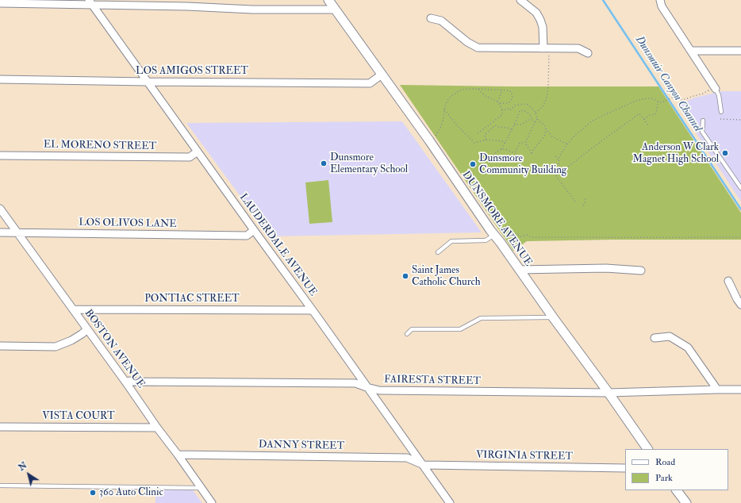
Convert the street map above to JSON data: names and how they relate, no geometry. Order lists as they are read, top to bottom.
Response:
{
  "streets": {
    "street": [
      "LOS AMIGOS STREET",
      "EL MORENO STREET",
      "DUNSMORE AVENUE",
      "LOS OLIVOS LANE",
      "LAUDERDALE AVENUE",
      "PONTIAC STREET",
      "BOSTON AVENUE",
      "FAIRESTA STREET",
      "VISTA COURT",
      "DANNY STREET",
      "VIRGINIA STREET"
    ]
  },
  "crossings": [
    ["LOS AMIGOS STREET", "DUNSMORE AVENUE"],
    ["LOS AMIGOS STREET", "LAUDERDALE AVENUE"],
    ["EL MORENO STREET", "LAUDERDALE AVENUE"],
    ["DUNSMORE AVENUE", "FAIRESTA STREET"],
    ["LOS OLIVOS LANE", "LAUDERDALE AVENUE"],
    ["LOS OLIVOS LANE", "BOSTON AVENUE"],
    ["LAUDERDALE AVENUE", "PONTIAC STREET"],
    ["LAUDERDALE AVENUE", "FAIRESTA STREET"],
    ["LAUDERDALE AVENUE", "DANNY STREET"],
    ["LAUDERDALE AVENUE", "VIRGINIA STREET"],
    ["PONTIAC STREET", "BOSTON AVENUE"],
    ["BOSTON AVENUE", "FAIRESTA STREET"],
    ["BOSTON AVENUE", "VISTA COURT"],
    ["BOSTON AVENUE", "DANNY STREET"],
    ["DANNY STREET", "VIRGINIA STREET"]
  ],
  "water": ["Dunsmuir Canyon Channel"],
  "places": [
    "Anderson W Clark Magnet High School",
    "Dunsmore Elementary School",
    "Dunsmore Community Building",
    "Saint James Catholic Church",
    "360 Auto Clinic"
  ],
  "legend": ["Road", "Park"],
  "north": "top left"
}
